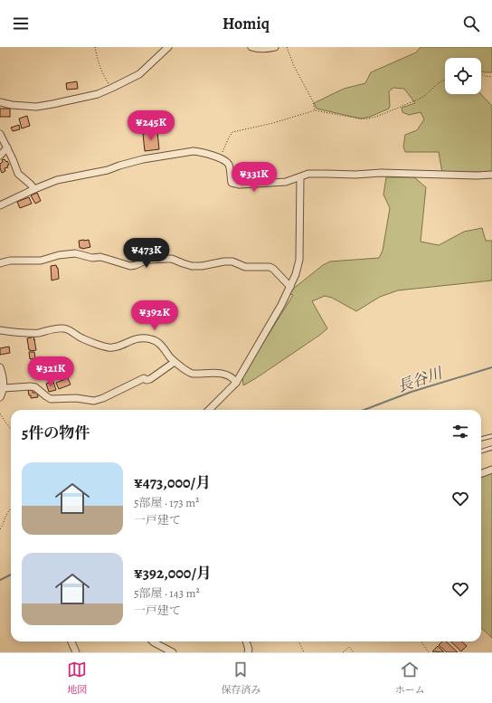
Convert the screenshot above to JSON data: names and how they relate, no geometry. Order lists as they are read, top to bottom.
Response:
{
  "water": ["長谷川"],
  "page": {
    "header": "Homiq",
    "price": [
      "¥245K",
      "¥331K",
      "¥473K",
      "¥392K",
      "¥321K"
    ],
    "heading": "5件の物件",
    "list": [
      {
        "name": "¥473,000/月",
        "note": "5部屋 · 173 m² · 一戸建て"
      },
      {
        "name": "¥392,000/月",
        "note": "5部屋 · 143 m² · 一戸建て"
      }
    ],
    "tabs": ["地図", "保存済み", "ホーム"]
  }
}
